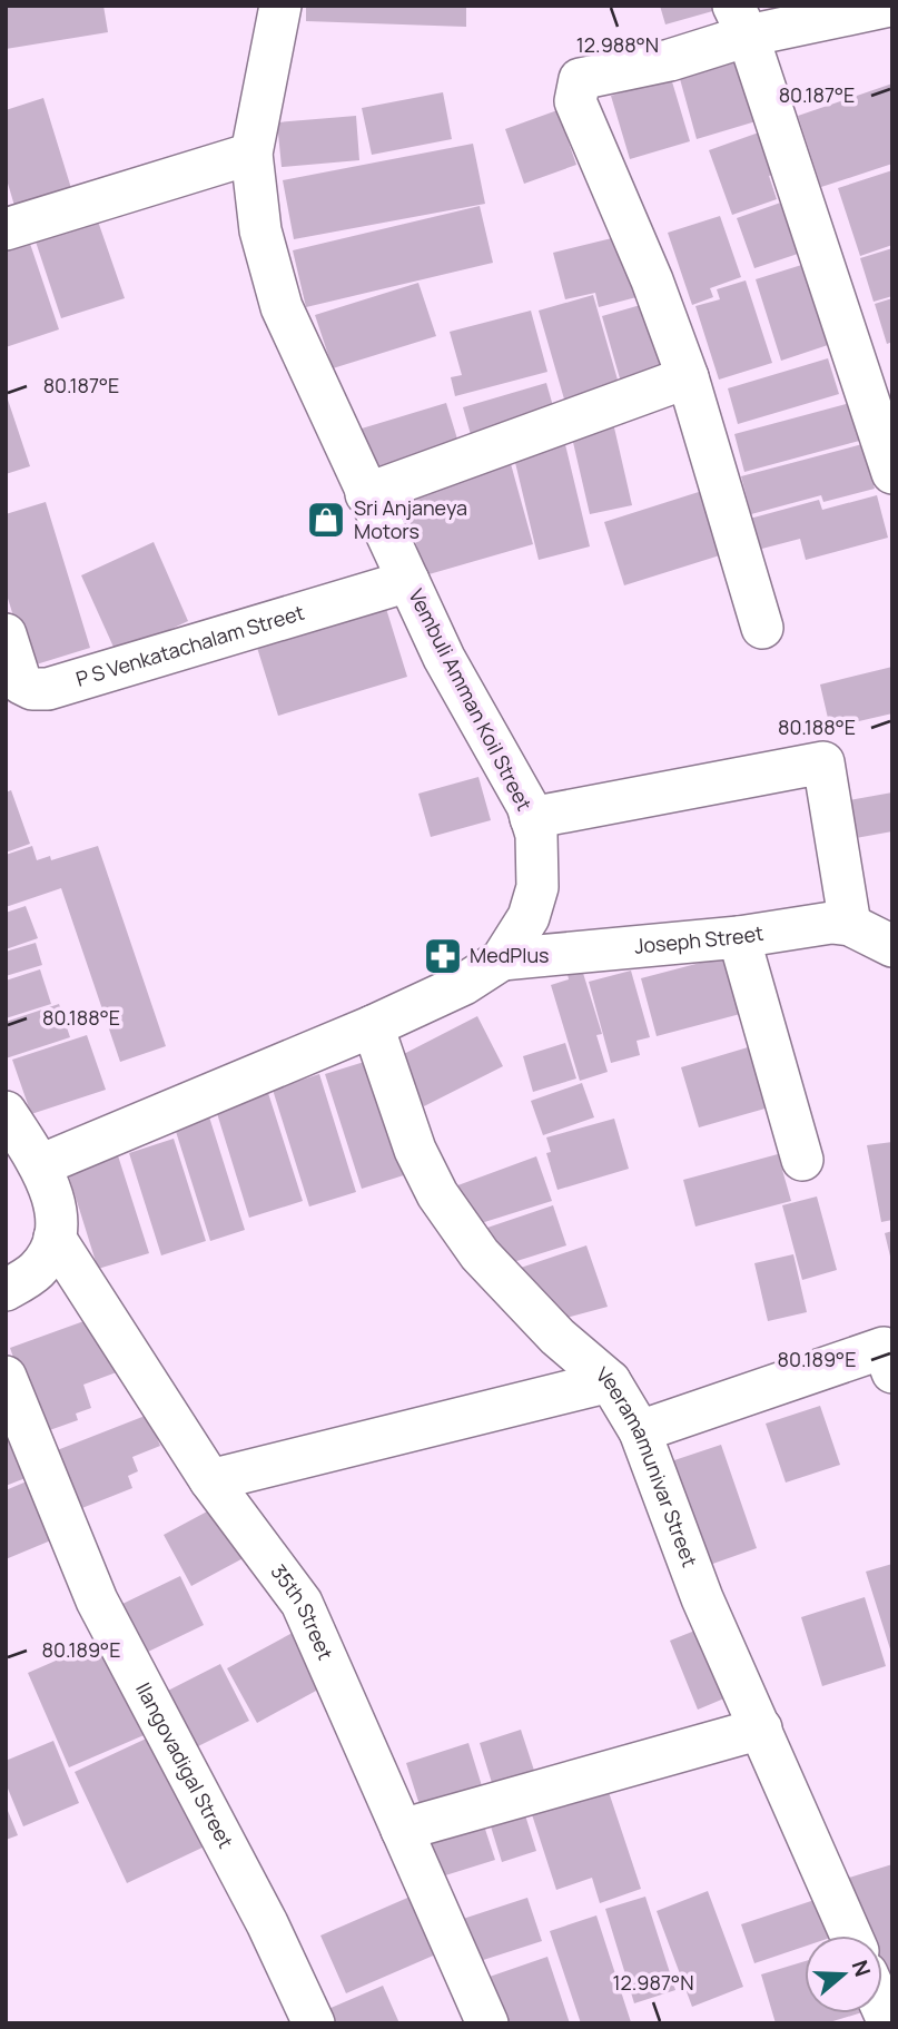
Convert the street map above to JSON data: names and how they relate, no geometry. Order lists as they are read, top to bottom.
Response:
{
  "streets": {
    "street": [
      "P S Venkatachalam Street",
      "Vembuli Amman Koil Street",
      "Joseph Street",
      "Veeramamunivar Street",
      "35th Street",
      "Ilangovadigal Street"
    ]
  },
  "crossings": [
    ["P S Venkatachalam Street", "Vembuli Amman Koil Street"],
    ["Vembuli Amman Koil Street", "Joseph Street"],
    ["Vembuli Amman Koil Street", "Veeramamunivar Street"]
  ],
  "places": {
    "shop": ["Sri Anjaneya Motors"],
    "pharmacy": ["MedPlus"]
  },
  "north": "right",
  "coordinates": [
    "12.988°N",
    "80.187°E",
    "80.188°E",
    "80.189°E",
    "12.987°N"
  ]
}
